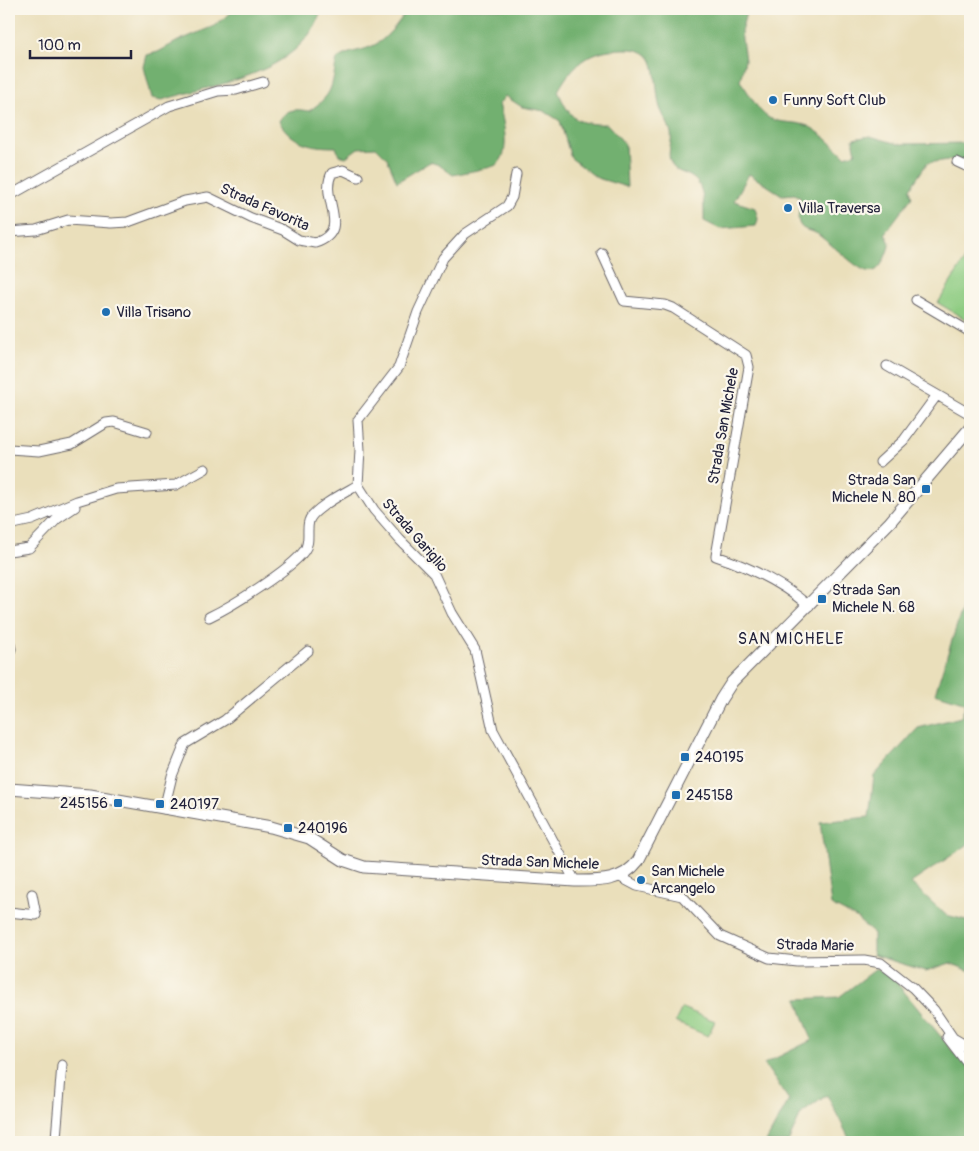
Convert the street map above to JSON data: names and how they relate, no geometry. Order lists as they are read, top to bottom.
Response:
{
  "streets": {
    "street": [
      "Strada Favorita",
      "Strada San Michele",
      "Strada Gariglio",
      "Strada Marie"
    ]
  },
  "crossings": [
    ["Strada San Michele", "Strada Gariglio"],
    ["Strada San Michele", "Strada Marie"]
  ],
  "districts": ["SAN MICHELE"],
  "places": {
    "other": [
      "Funny Soft Club",
      "Villa Traversa",
      "Villa Trisano",
      "San Michele Arcangelo"
    ],
    "transit": [
      "Strada San Michele N. 80",
      "Strada San Michele N. 68",
      "240195",
      "245158",
      "245156",
      "240197",
      "240196"
    ]
  },
  "scale_bar": "100 m"
}
